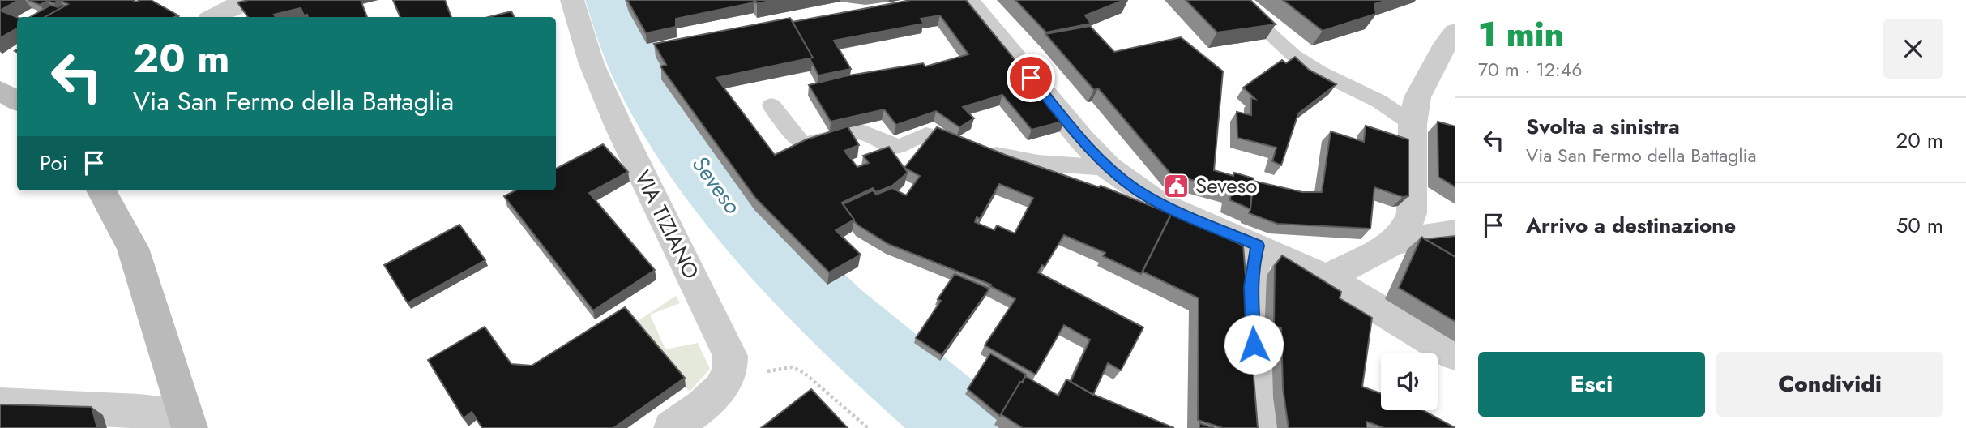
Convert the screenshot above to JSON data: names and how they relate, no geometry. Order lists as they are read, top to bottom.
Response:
{
  "streets": {
    "street": ["VIA TIZIANO"]
  },
  "water": ["Seveso"],
  "places": {
    "public building": ["Seveso"]
  },
  "page": {
    "heading": ["1 min", "70 m · 12:46"],
    "turn": ["20 m", "Via San Fermo della Battaglia"],
    "list": [
      {
        "name": "Svolta a sinistra",
        "note": "Via San Fermo della Battaglia",
        "value": "20 m"
      },
      {
        "name": "Arrivo a destinazione",
        "value": "50 m"
      }
    ],
    "then": "Poi",
    "buttons": ["Esci", "Condividi"]
  }
}
